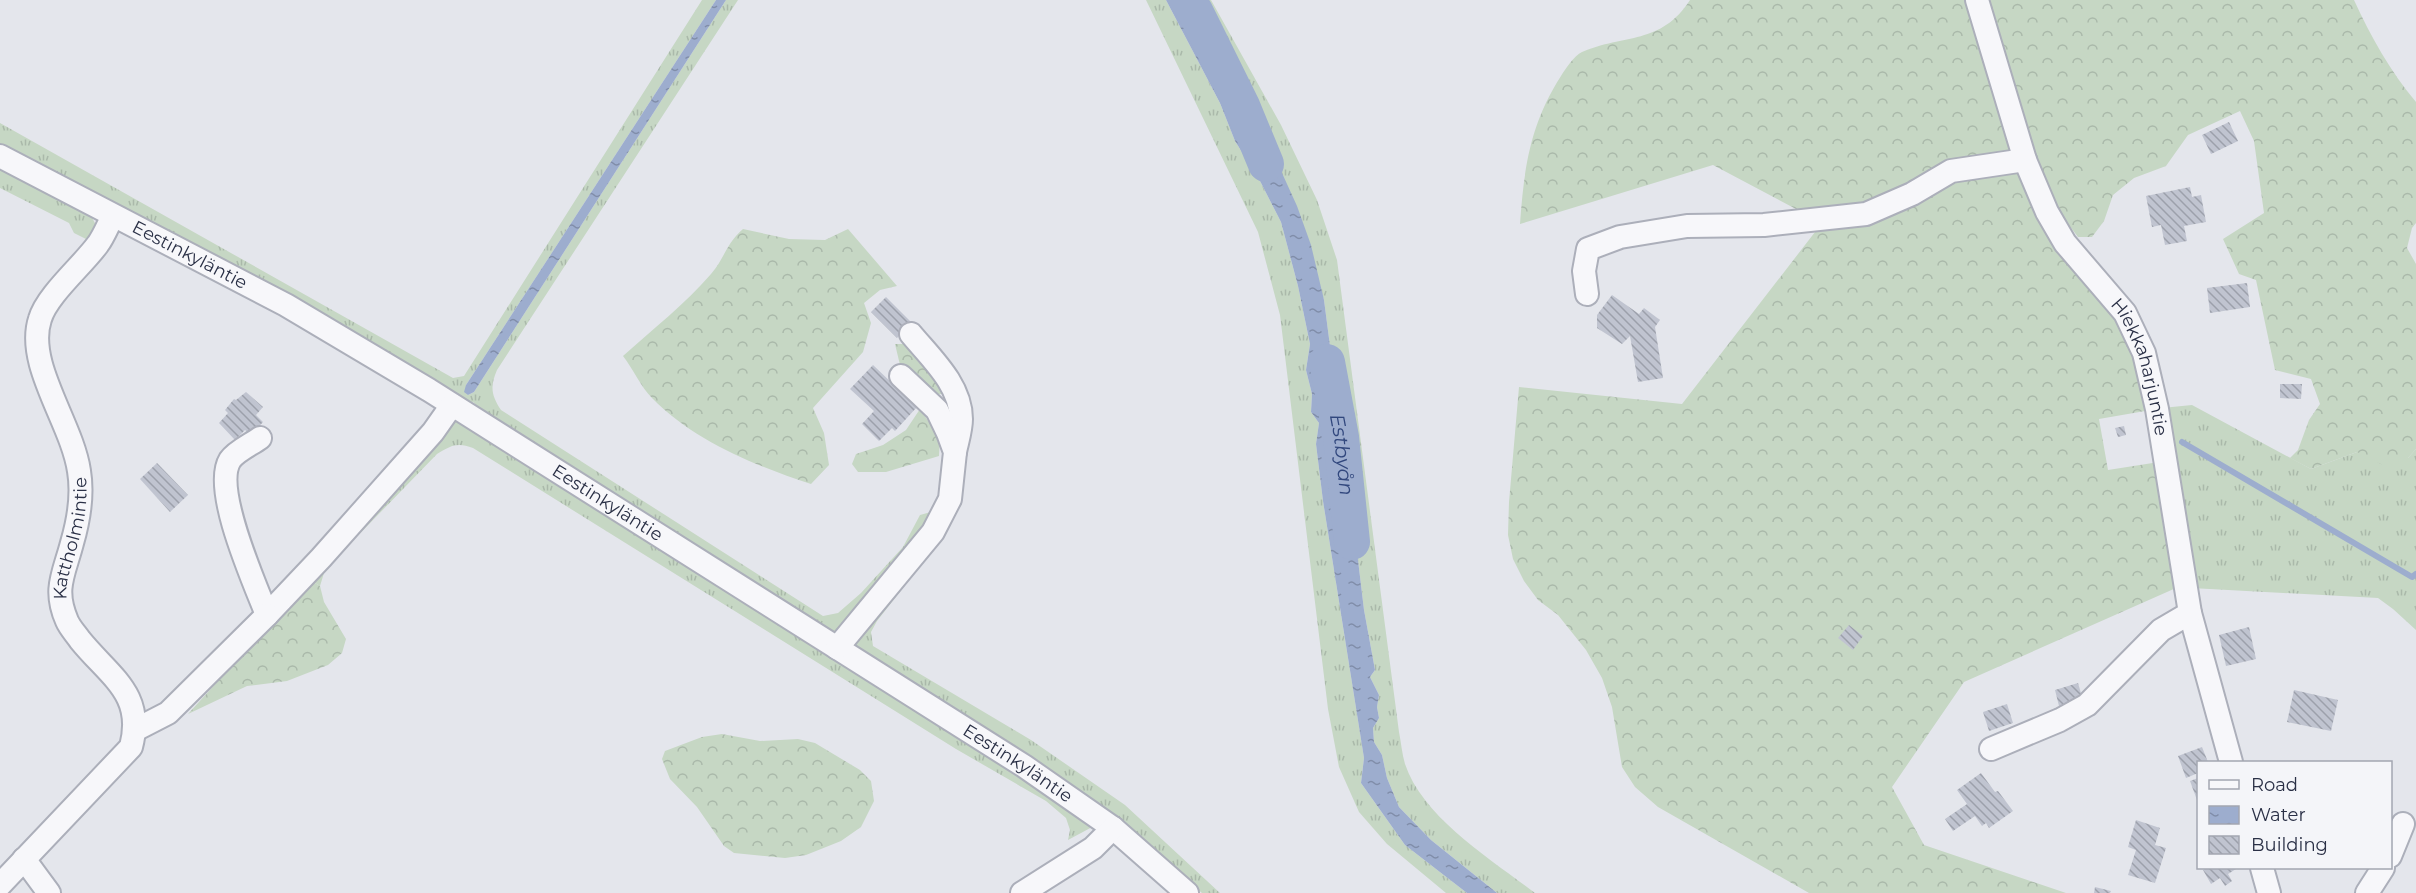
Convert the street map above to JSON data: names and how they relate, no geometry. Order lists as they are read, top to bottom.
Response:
{
  "streets": {
    "street": ["Eestinkyläntie", "Hiekkaharjuntie", "Kattholmintie"]
  },
  "crossings": [
    ["Eestinkyläntie", "Kattholmintie"]
  ],
  "water": ["Estbyån"],
  "legend": ["Road", "Water", "Building"]
}
